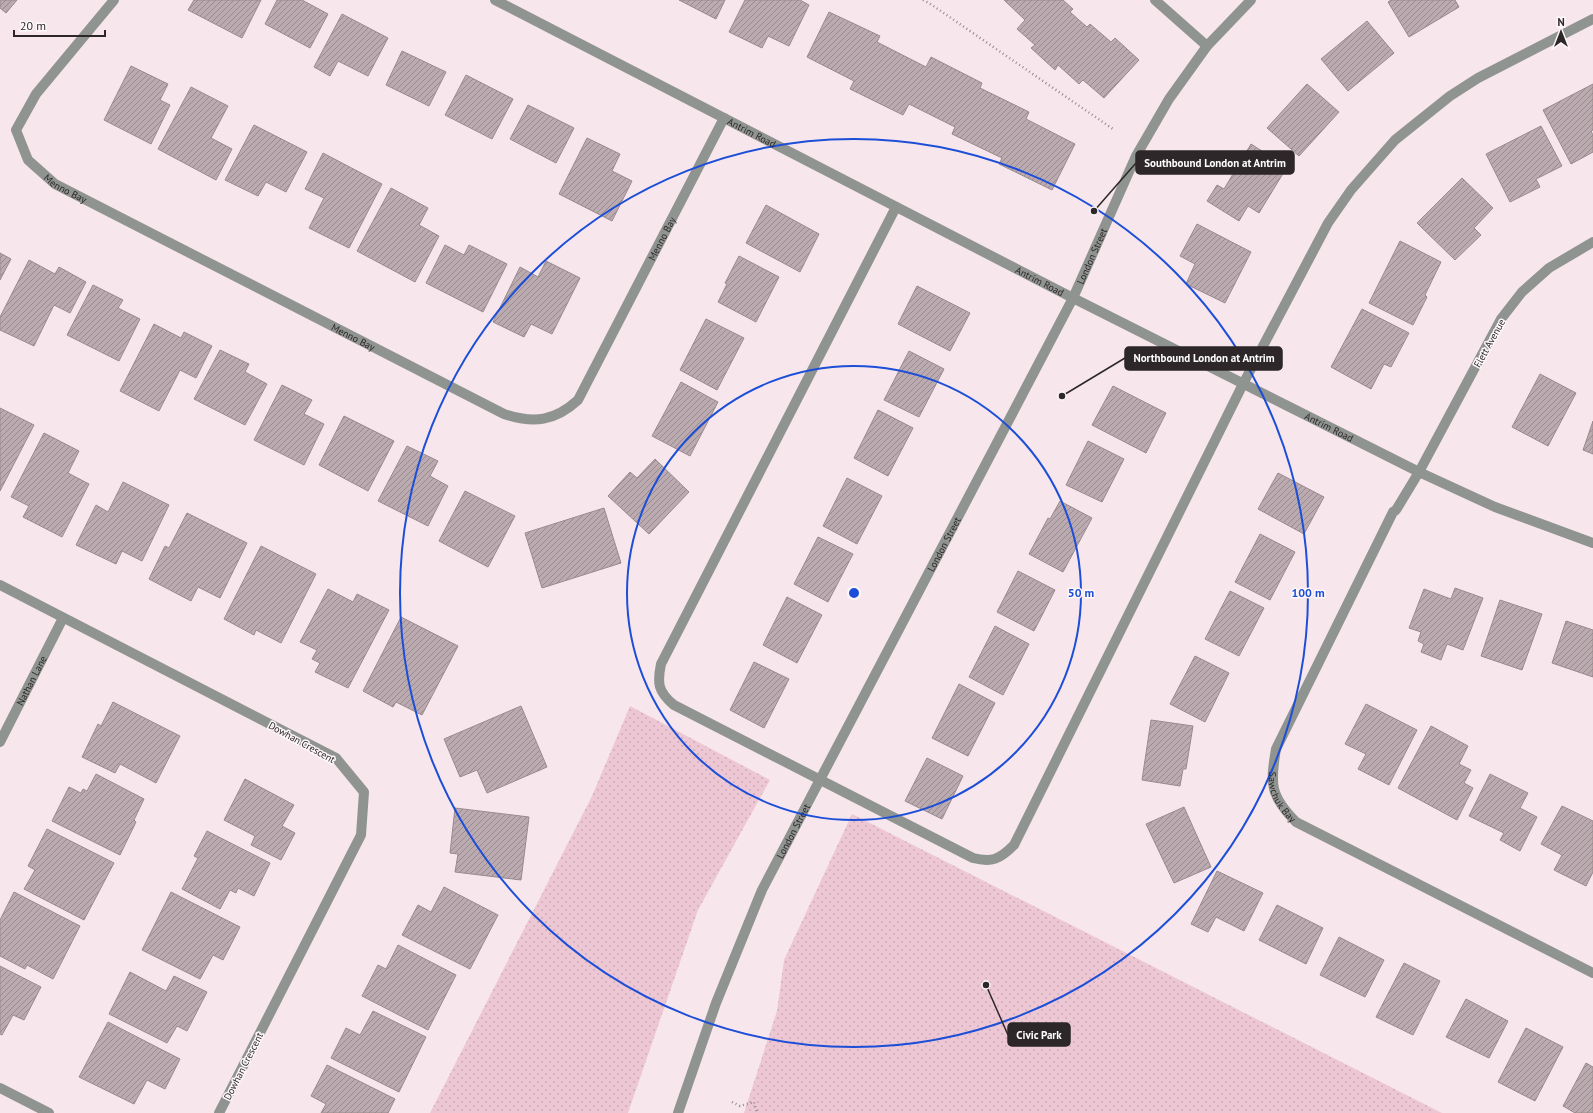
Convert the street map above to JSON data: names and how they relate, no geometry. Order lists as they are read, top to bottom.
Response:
{
  "streets": {
    "street": [
      "Antrim Road",
      "Menno Bay",
      "London Street",
      "Flett Avenue",
      "Nathan Lane",
      "Dowhan Crescent",
      "Sawchuk Bay"
    ]
  },
  "crossings": [
    ["Antrim Road", "Menno Bay"],
    ["Antrim Road", "London Street"],
    ["Antrim Road", "Flett Avenue"],
    ["Antrim Road", "Sawchuk Bay"],
    ["Flett Avenue", "Sawchuk Bay"],
    ["Nathan Lane", "Dowhan Crescent"]
  ],
  "places": ["Southbound London at Antrim", "Northbound London at Antrim", "Civic Park"],
  "scale_bar": "20 m",
  "north": "top",
  "rings": ["50 m", "100 m"]
}
